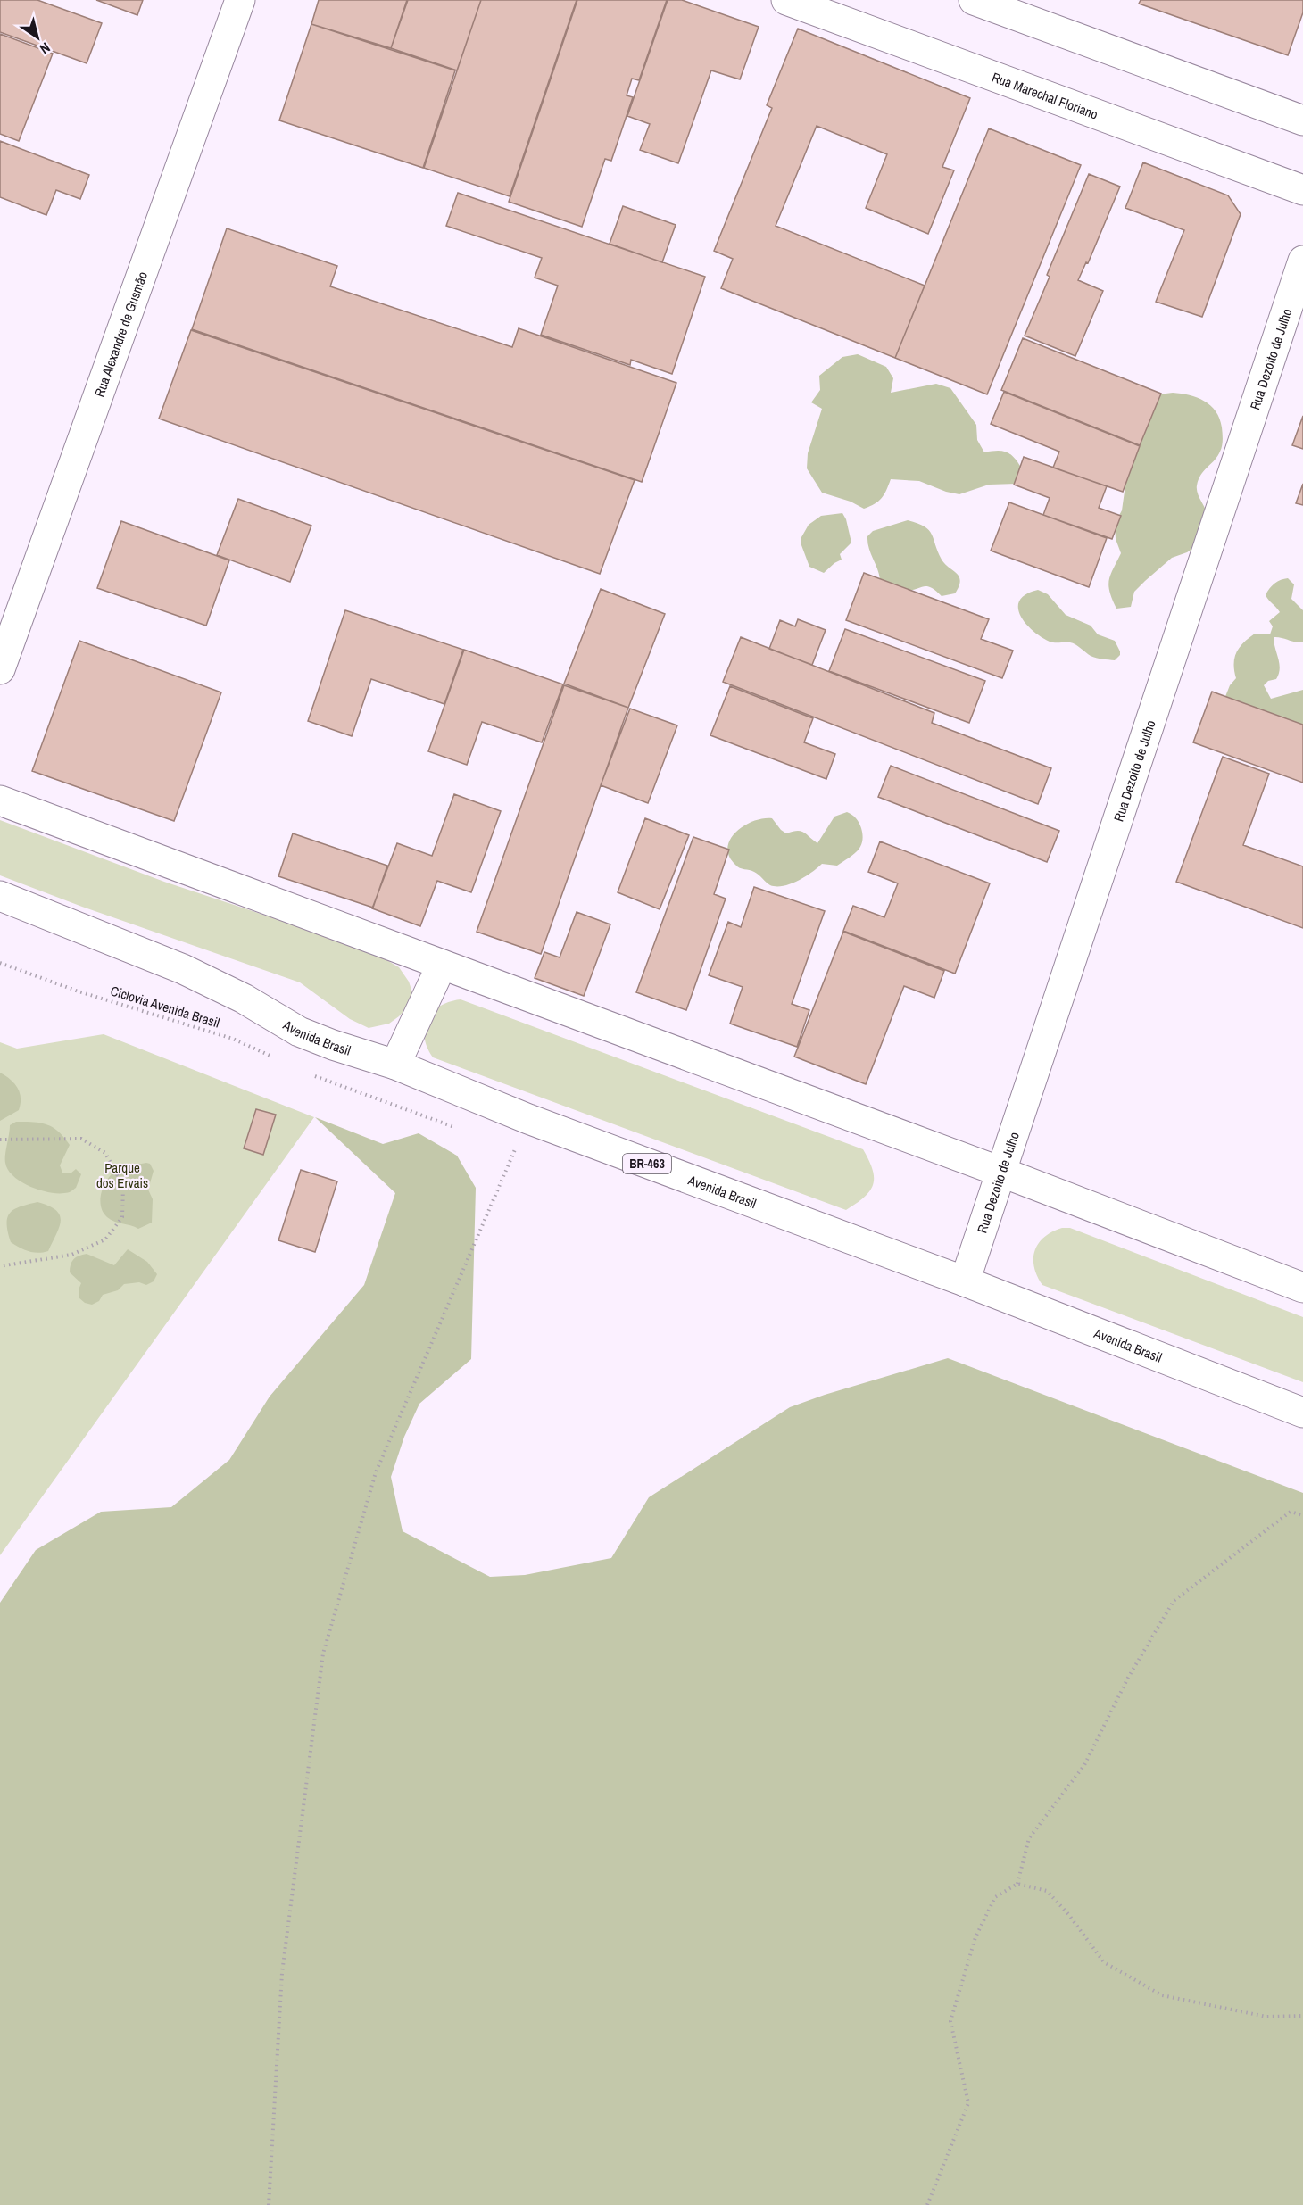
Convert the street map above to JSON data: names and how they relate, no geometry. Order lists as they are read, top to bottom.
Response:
{
  "streets": {
    "main road": [
      "Rua Marechal Floriano",
      "Rua Alexandre de Gusmão",
      "Rua Dezoito de Julho",
      "Avenida Brasil",
      "BR-463"
    ],
    "path": ["Ciclovia Avenida Brasil"]
  },
  "crossings": [
    ["Rua Dezoito de Julho", "Avenida Brasil"]
  ],
  "parks": ["Parque dos Ervais"],
  "north": "bottom right"
}
